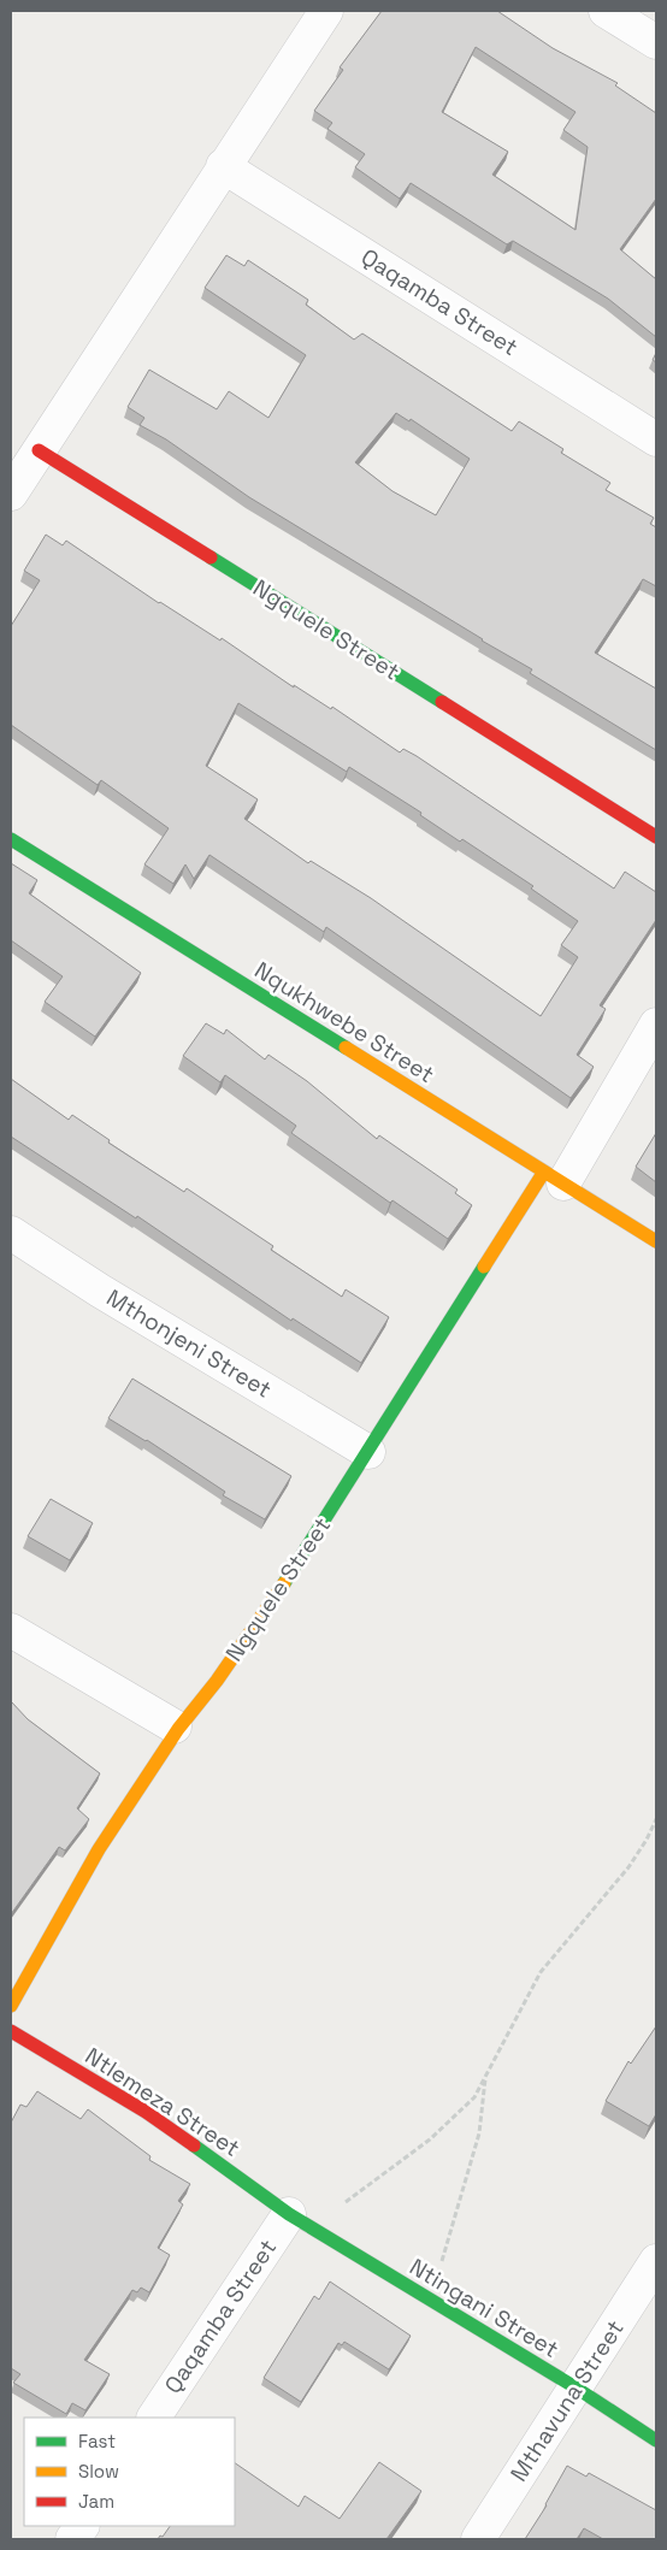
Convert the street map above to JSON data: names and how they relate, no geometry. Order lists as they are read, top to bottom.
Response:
{
  "streets": {
    "street": [
      "Qaqamba Street",
      "Ngquele Street",
      "Nqukhwebe Street",
      "Mthonjeni Street",
      "Ntlemeza Street",
      "Ntingani Street",
      "Mthavuna Street"
    ]
  },
  "crossings": [
    ["Qaqamba Street", "Ntlemeza Street"],
    ["Qaqamba Street", "Ntingani Street"],
    ["Ngquele Street", "Nqukhwebe Street"],
    ["Ngquele Street", "Mthonjeni Street"],
    ["Ntlemeza Street", "Ntingani Street"],
    ["Ntingani Street", "Mthavuna Street"]
  ],
  "legend": ["Fast", "Slow", "Jam"]
}
